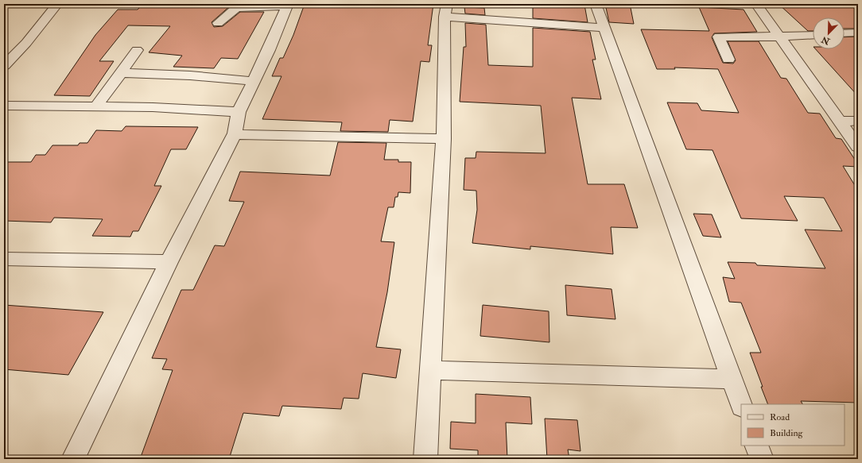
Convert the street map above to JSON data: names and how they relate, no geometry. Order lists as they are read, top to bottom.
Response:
{
  "legend": ["Road", "Building"],
  "north": "bottom left"
}
